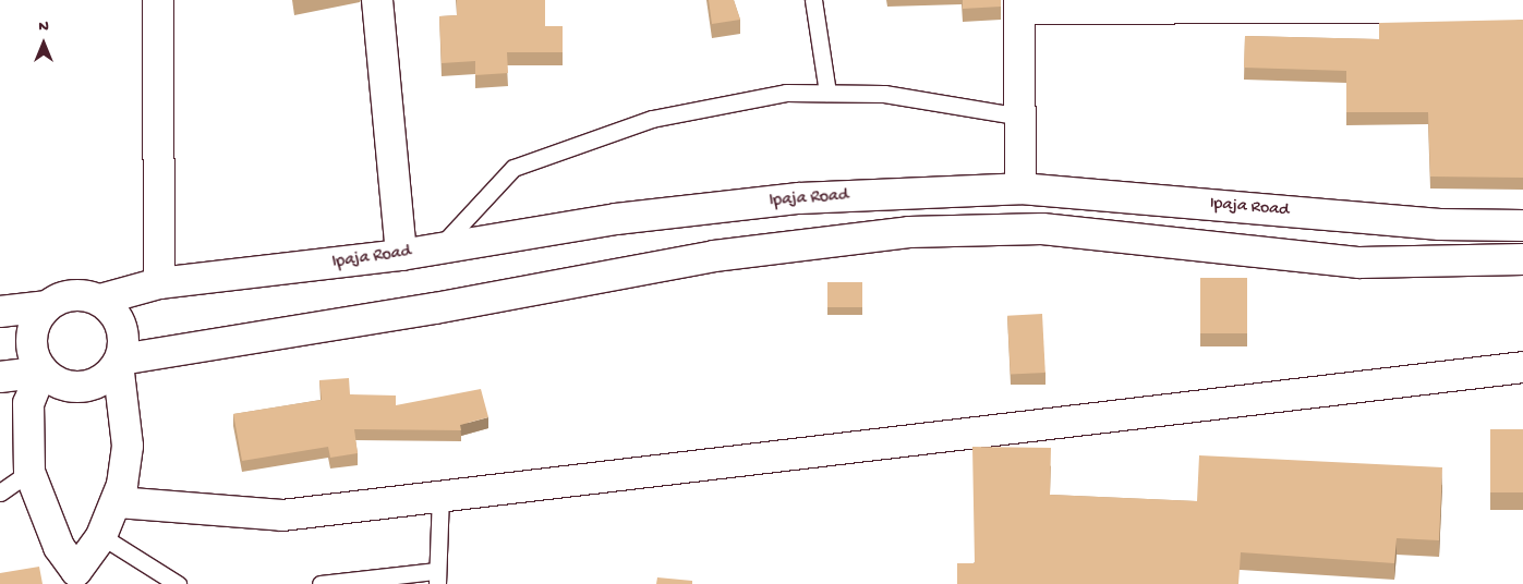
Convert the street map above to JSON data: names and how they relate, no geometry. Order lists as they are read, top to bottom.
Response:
{
  "streets": {
    "main road": ["Ipaja Road"]
  },
  "north": "top"
}
